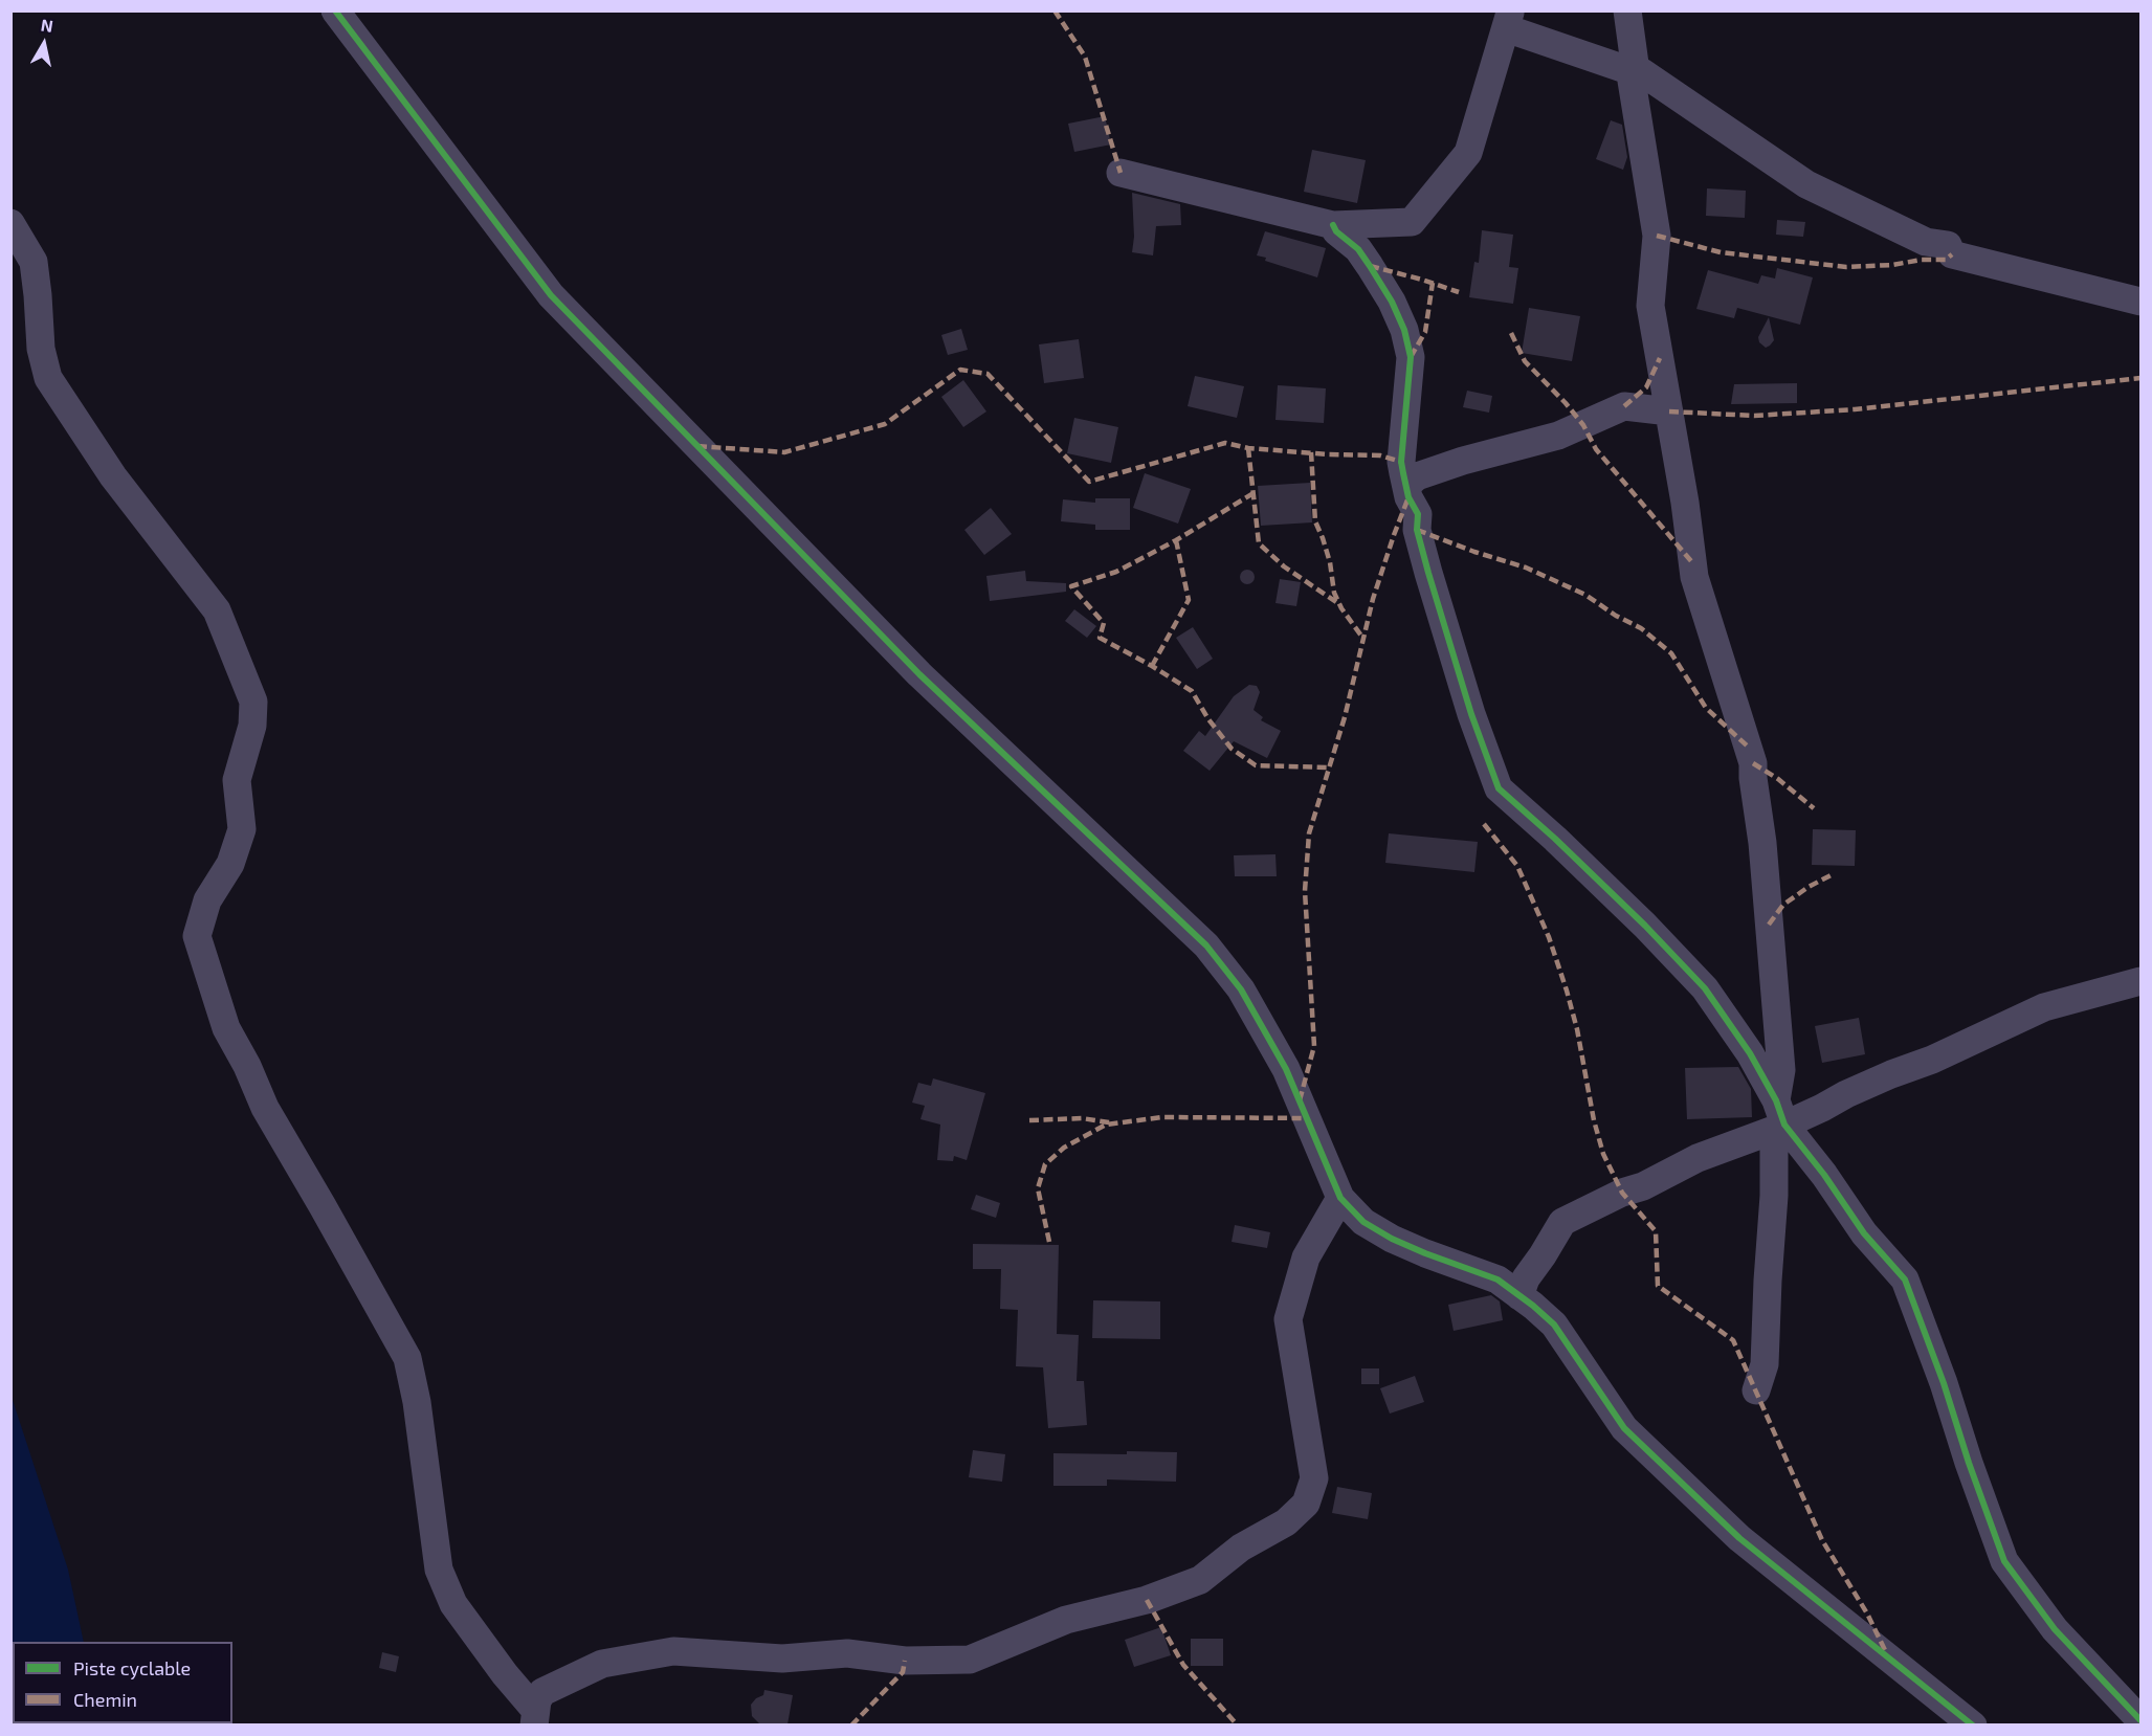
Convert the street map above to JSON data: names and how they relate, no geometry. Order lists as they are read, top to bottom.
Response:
{
  "legend": ["Piste cyclable", "Chemin"],
  "north": "top"
}
